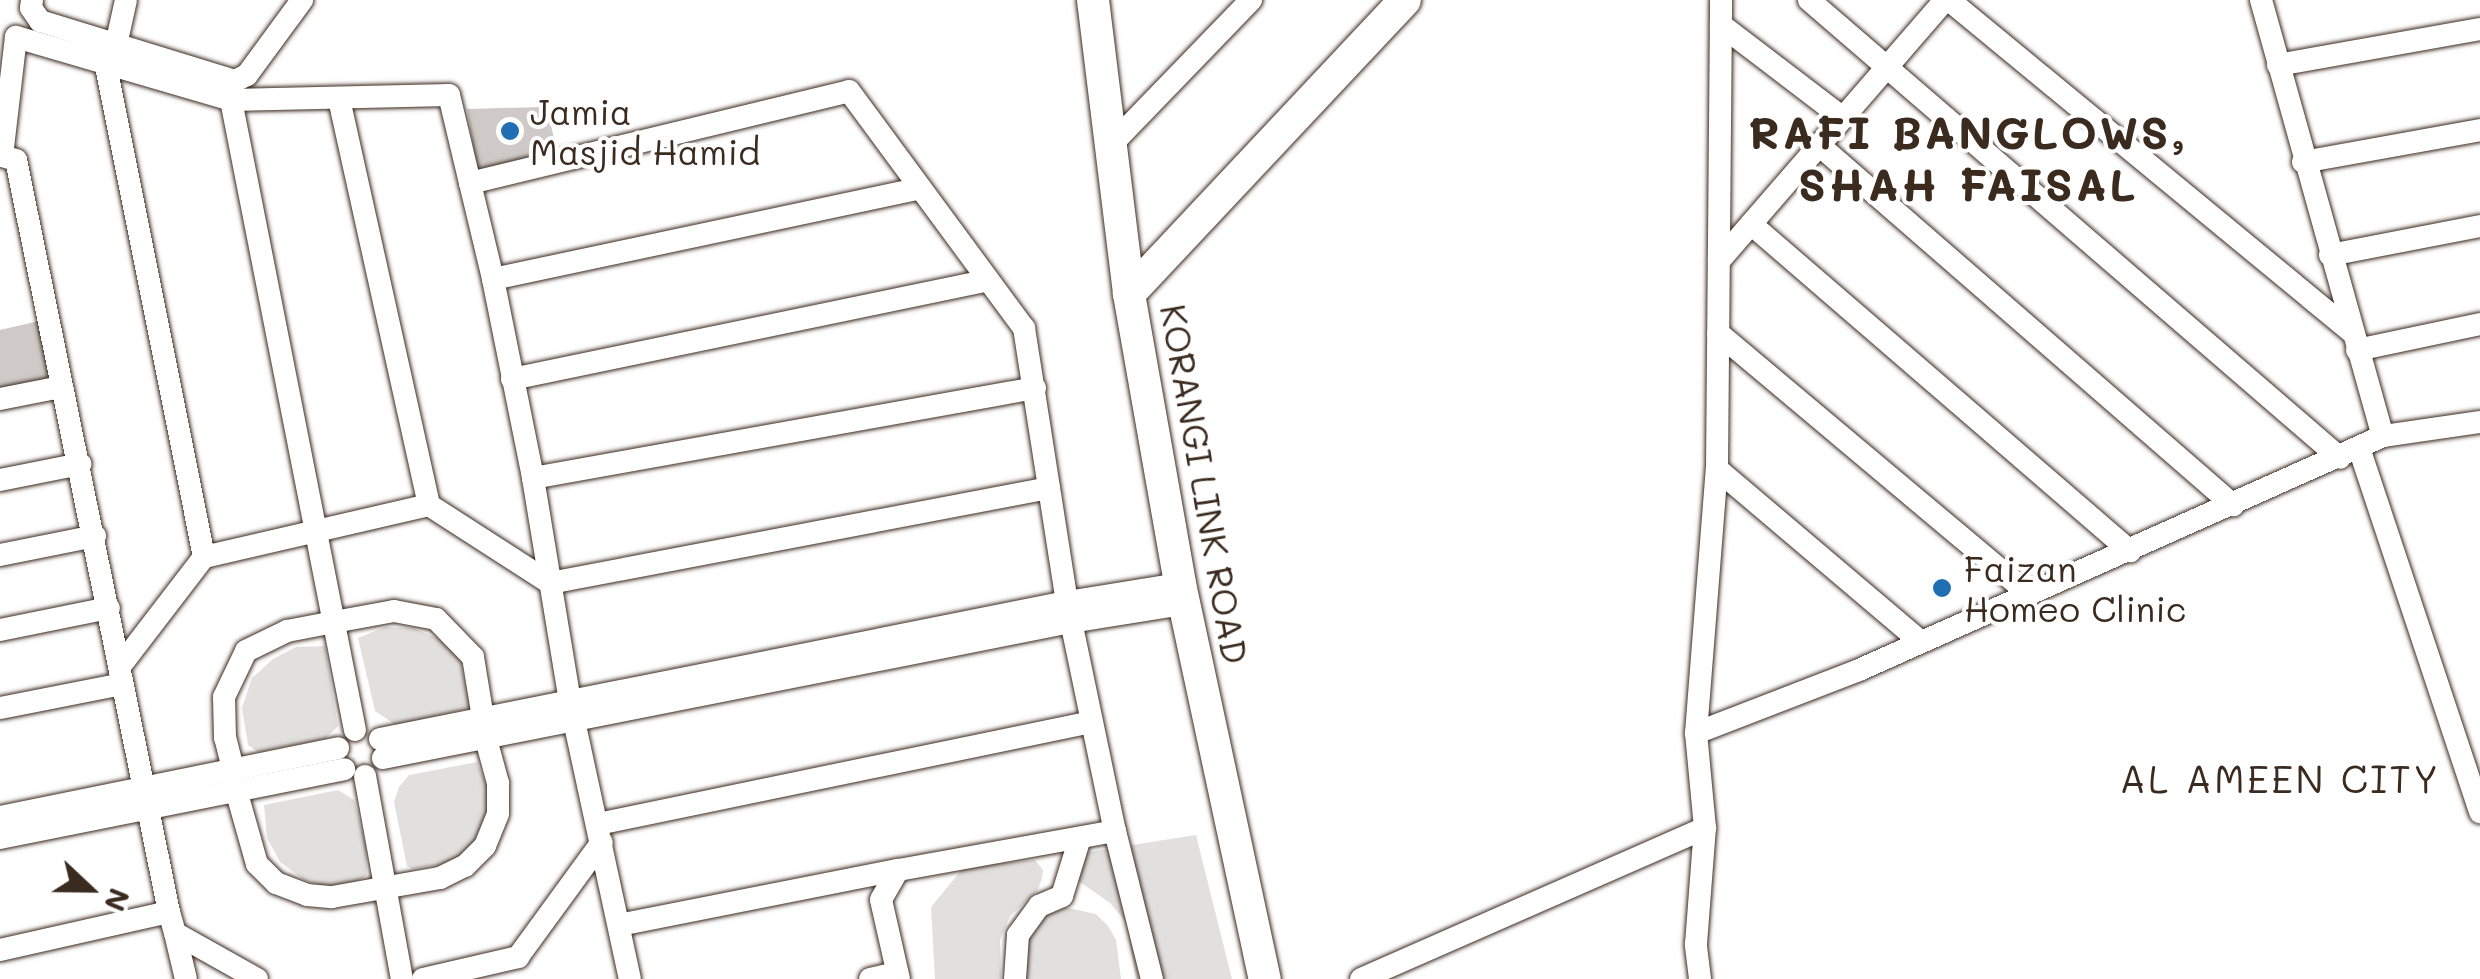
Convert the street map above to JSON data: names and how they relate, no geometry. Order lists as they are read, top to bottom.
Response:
{
  "streets": {
    "main road": ["KORANGI LINK ROAD"]
  },
  "districts": ["RAFI BANGLOWS, SHAH FAISAL", "AL AMEEN CITY"],
  "places": ["Jamia Masjid Hamid", "Faizan Homeo Clinic"],
  "north": "right"
}
